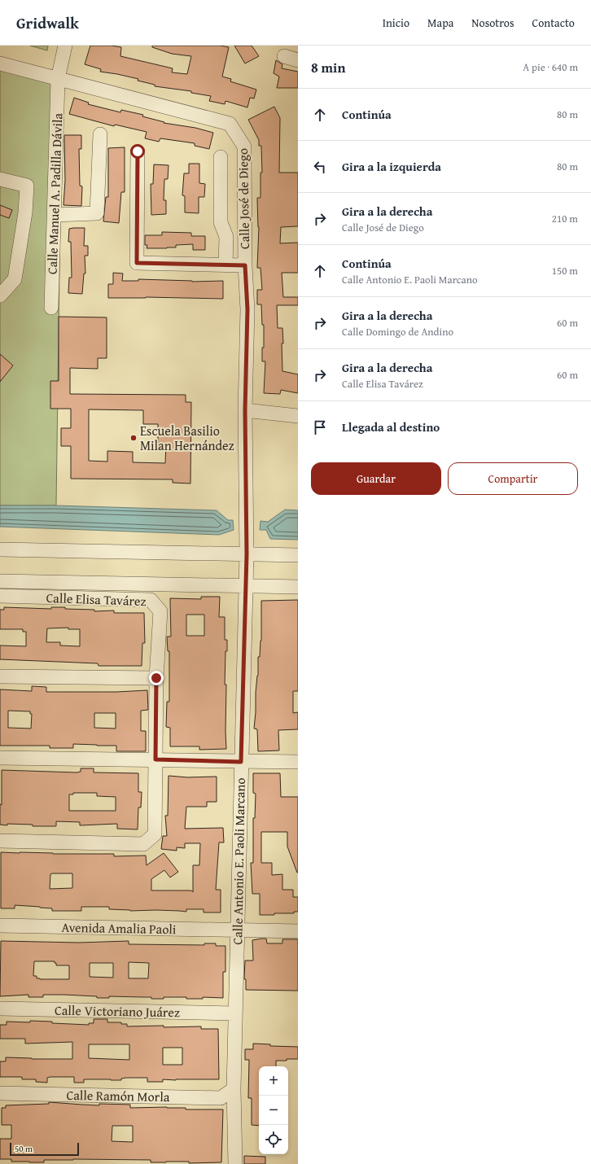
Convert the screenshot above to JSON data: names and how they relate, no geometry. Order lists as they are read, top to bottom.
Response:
{
  "streets": {
    "street": [
      "Calle Manuel A. Padilla Dávila",
      "Calle José de Diego",
      "Calle Elisa Tavárez",
      "Calle Antonio E. Paoli Marcano",
      "Avenida Amalia Paoli",
      "Calle Victoriano Juárez",
      "Calle Ramón Morla"
    ]
  },
  "crossings": [
    ["Calle Manuel A. Padilla Dávila", "Calle José de Diego"],
    ["Calle José de Diego", "Calle Antonio E. Paoli Marcano"],
    ["Calle Antonio E. Paoli Marcano", "Avenida Amalia Paoli"],
    ["Calle Antonio E. Paoli Marcano", "Calle Victoriano Juárez"],
    ["Calle Antonio E. Paoli Marcano", "Calle Ramón Morla"]
  ],
  "places": ["Escuela Basilio Milan Hernández"],
  "scale_bar": "50 m",
  "page": {
    "header": "Gridwalk",
    "nav": [
      "Inicio",
      "Mapa",
      "Nosotros",
      "Contacto"
    ],
    "heading": ["8 min", "A pie · 640 m"],
    "list": [
      ["Continúa", "80 m"],
      ["Gira a la izquierda", "80 m"],
      ["Gira a la derecha", "Calle José de Diego", "210 m"],
      ["Continúa", "Calle Antonio E. Paoli Marcano", "150 m"],
      ["Gira a la derecha", "Calle Domingo de Andino", "60 m"],
      ["Gira a la derecha", "Calle Elisa Tavárez", "60 m"],
      "Llegada al destino"
    ],
    "buttons": ["Guardar", "Compartir"],
    "map_buttons": ["+", "−"],
    "scale": "50 m"
  }
}
